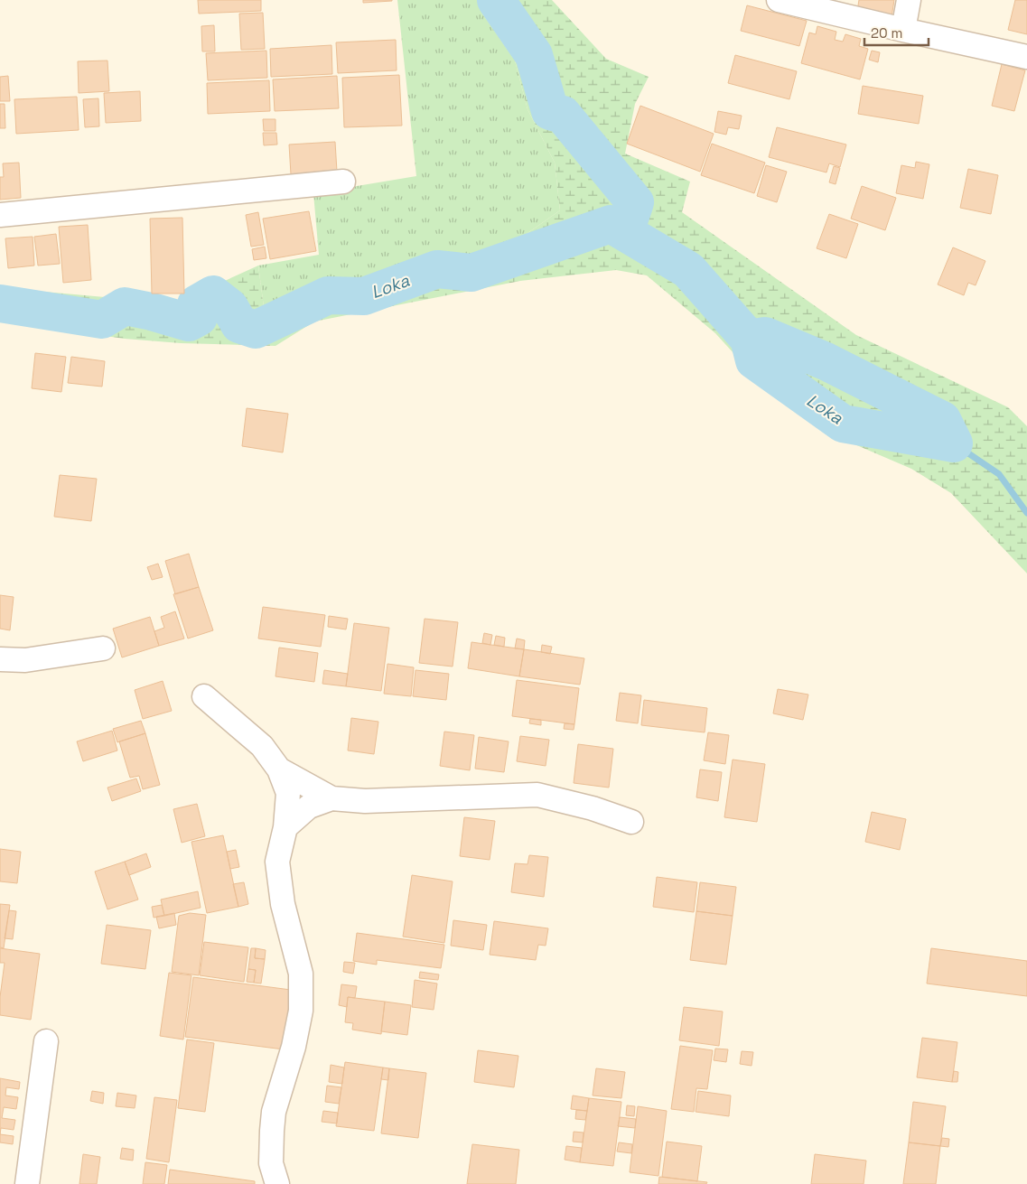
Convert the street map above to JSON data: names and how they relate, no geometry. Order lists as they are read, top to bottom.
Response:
{
  "water": ["Loka"],
  "scale_bar": "20 m"
}
